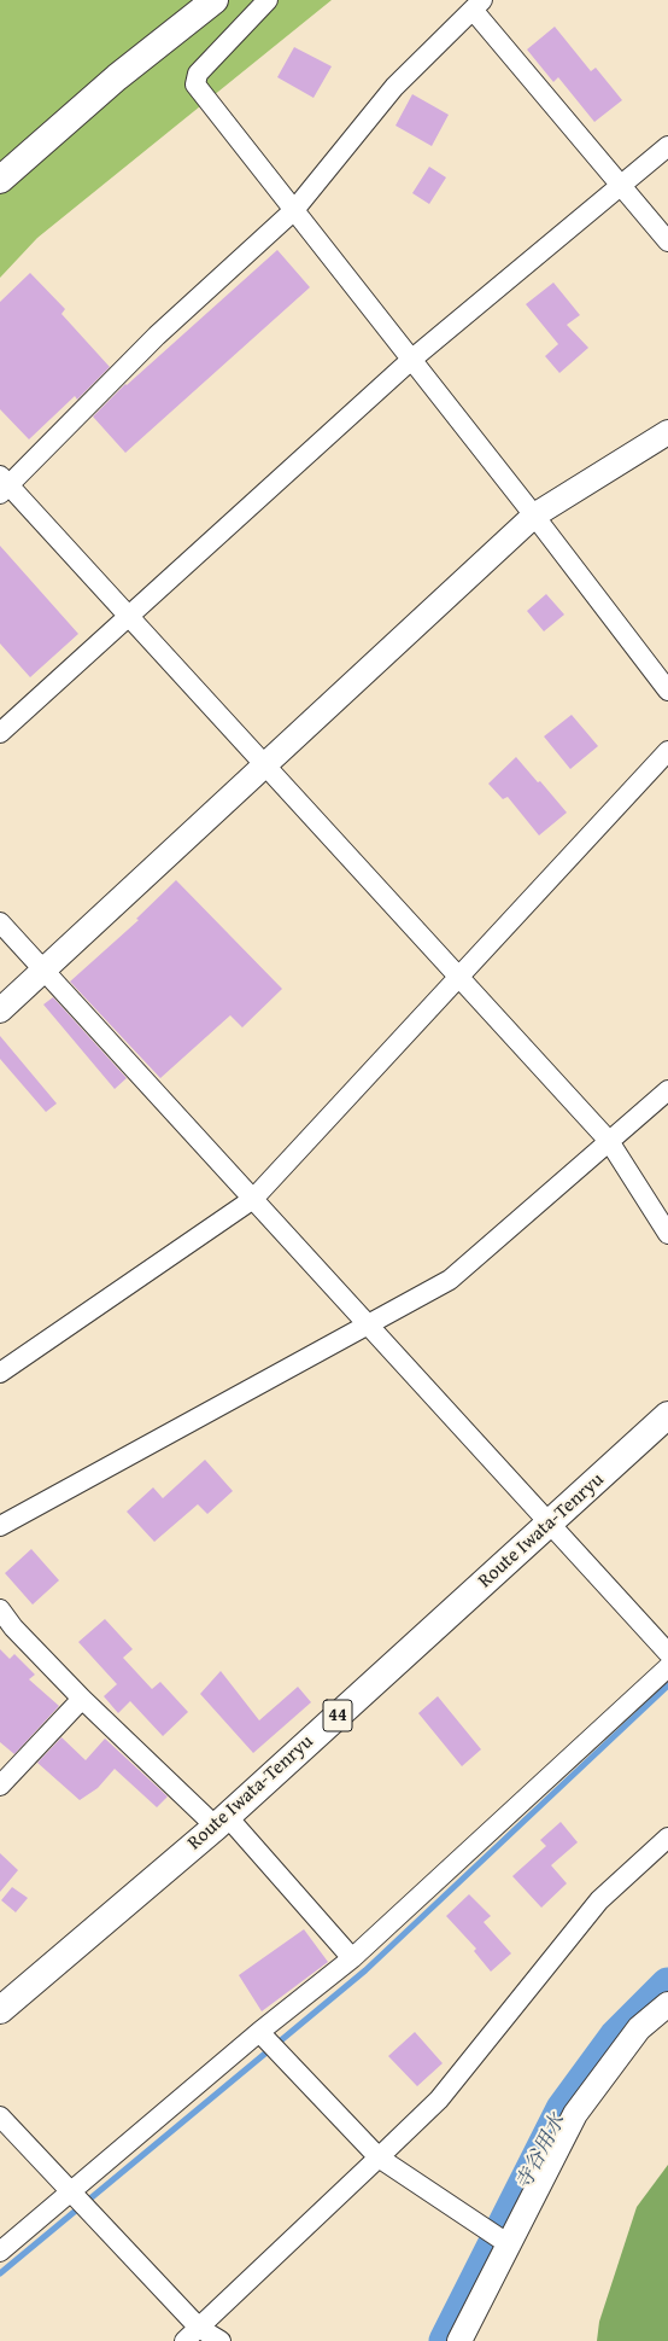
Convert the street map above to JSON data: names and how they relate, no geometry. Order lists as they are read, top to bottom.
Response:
{
  "streets": {
    "main road": ["Route Iwata-Tenryu", "44"]
  },
  "water": ["寺谷用水"]
}
